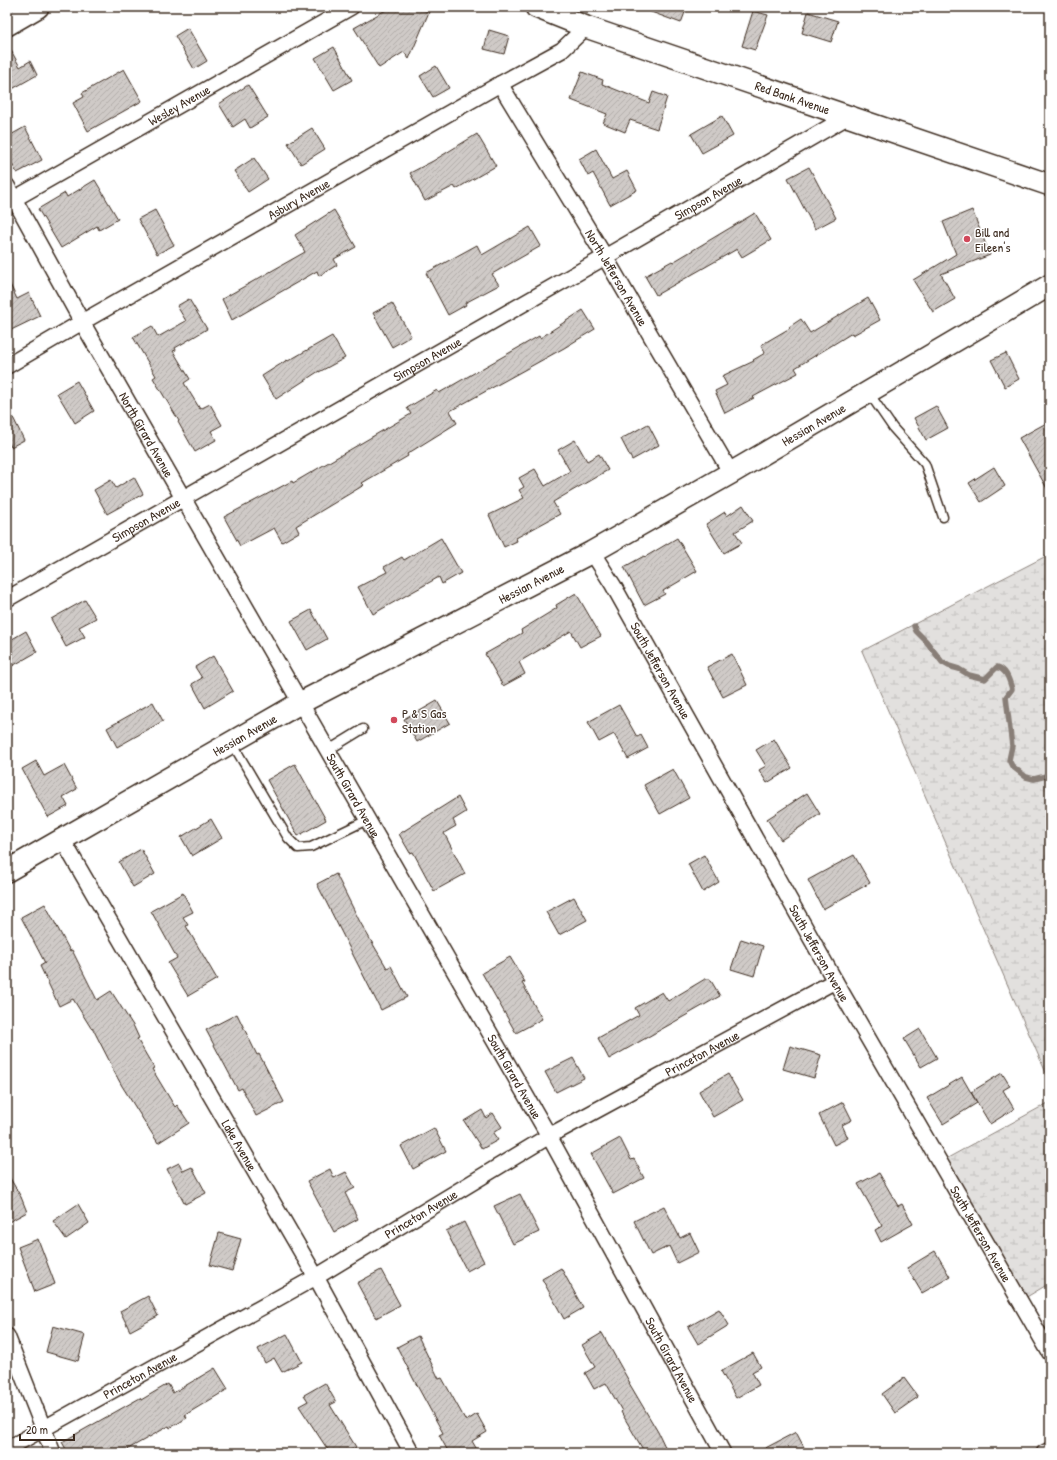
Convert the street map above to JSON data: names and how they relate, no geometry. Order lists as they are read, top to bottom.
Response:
{
  "streets": {
    "main road": ["Red Bank Avenue", "Hessian Avenue"],
    "street": [
      "Wesley Avenue",
      "Simpson Avenue",
      "Asbury Avenue",
      "North Jefferson Avenue",
      "North Girard Avenue",
      "South Jefferson Avenue",
      "South Girard Avenue",
      "Princeton Avenue",
      "Lake Avenue"
    ]
  },
  "crossings": [
    ["Red Bank Avenue", "Simpson Avenue"],
    ["Red Bank Avenue", "Asbury Avenue"],
    ["Wesley Avenue", "North Girard Avenue"],
    ["Simpson Avenue", "North Jefferson Avenue"],
    ["Simpson Avenue", "North Girard Avenue"],
    ["Asbury Avenue", "North Jefferson Avenue"],
    ["Asbury Avenue", "North Girard Avenue"],
    ["North Jefferson Avenue", "Hessian Avenue"],
    ["Hessian Avenue", "North Girard Avenue"],
    ["Hessian Avenue", "South Jefferson Avenue"],
    ["Hessian Avenue", "South Girard Avenue"],
    ["Hessian Avenue", "Lake Avenue"],
    ["North Girard Avenue", "South Girard Avenue"],
    ["South Jefferson Avenue", "Princeton Avenue"],
    ["South Girard Avenue", "Princeton Avenue"],
    ["Princeton Avenue", "Lake Avenue"]
  ],
  "places": ["Bill and Eileen's", "P & S Gas Station"],
  "scale_bar": "20 m"
}
